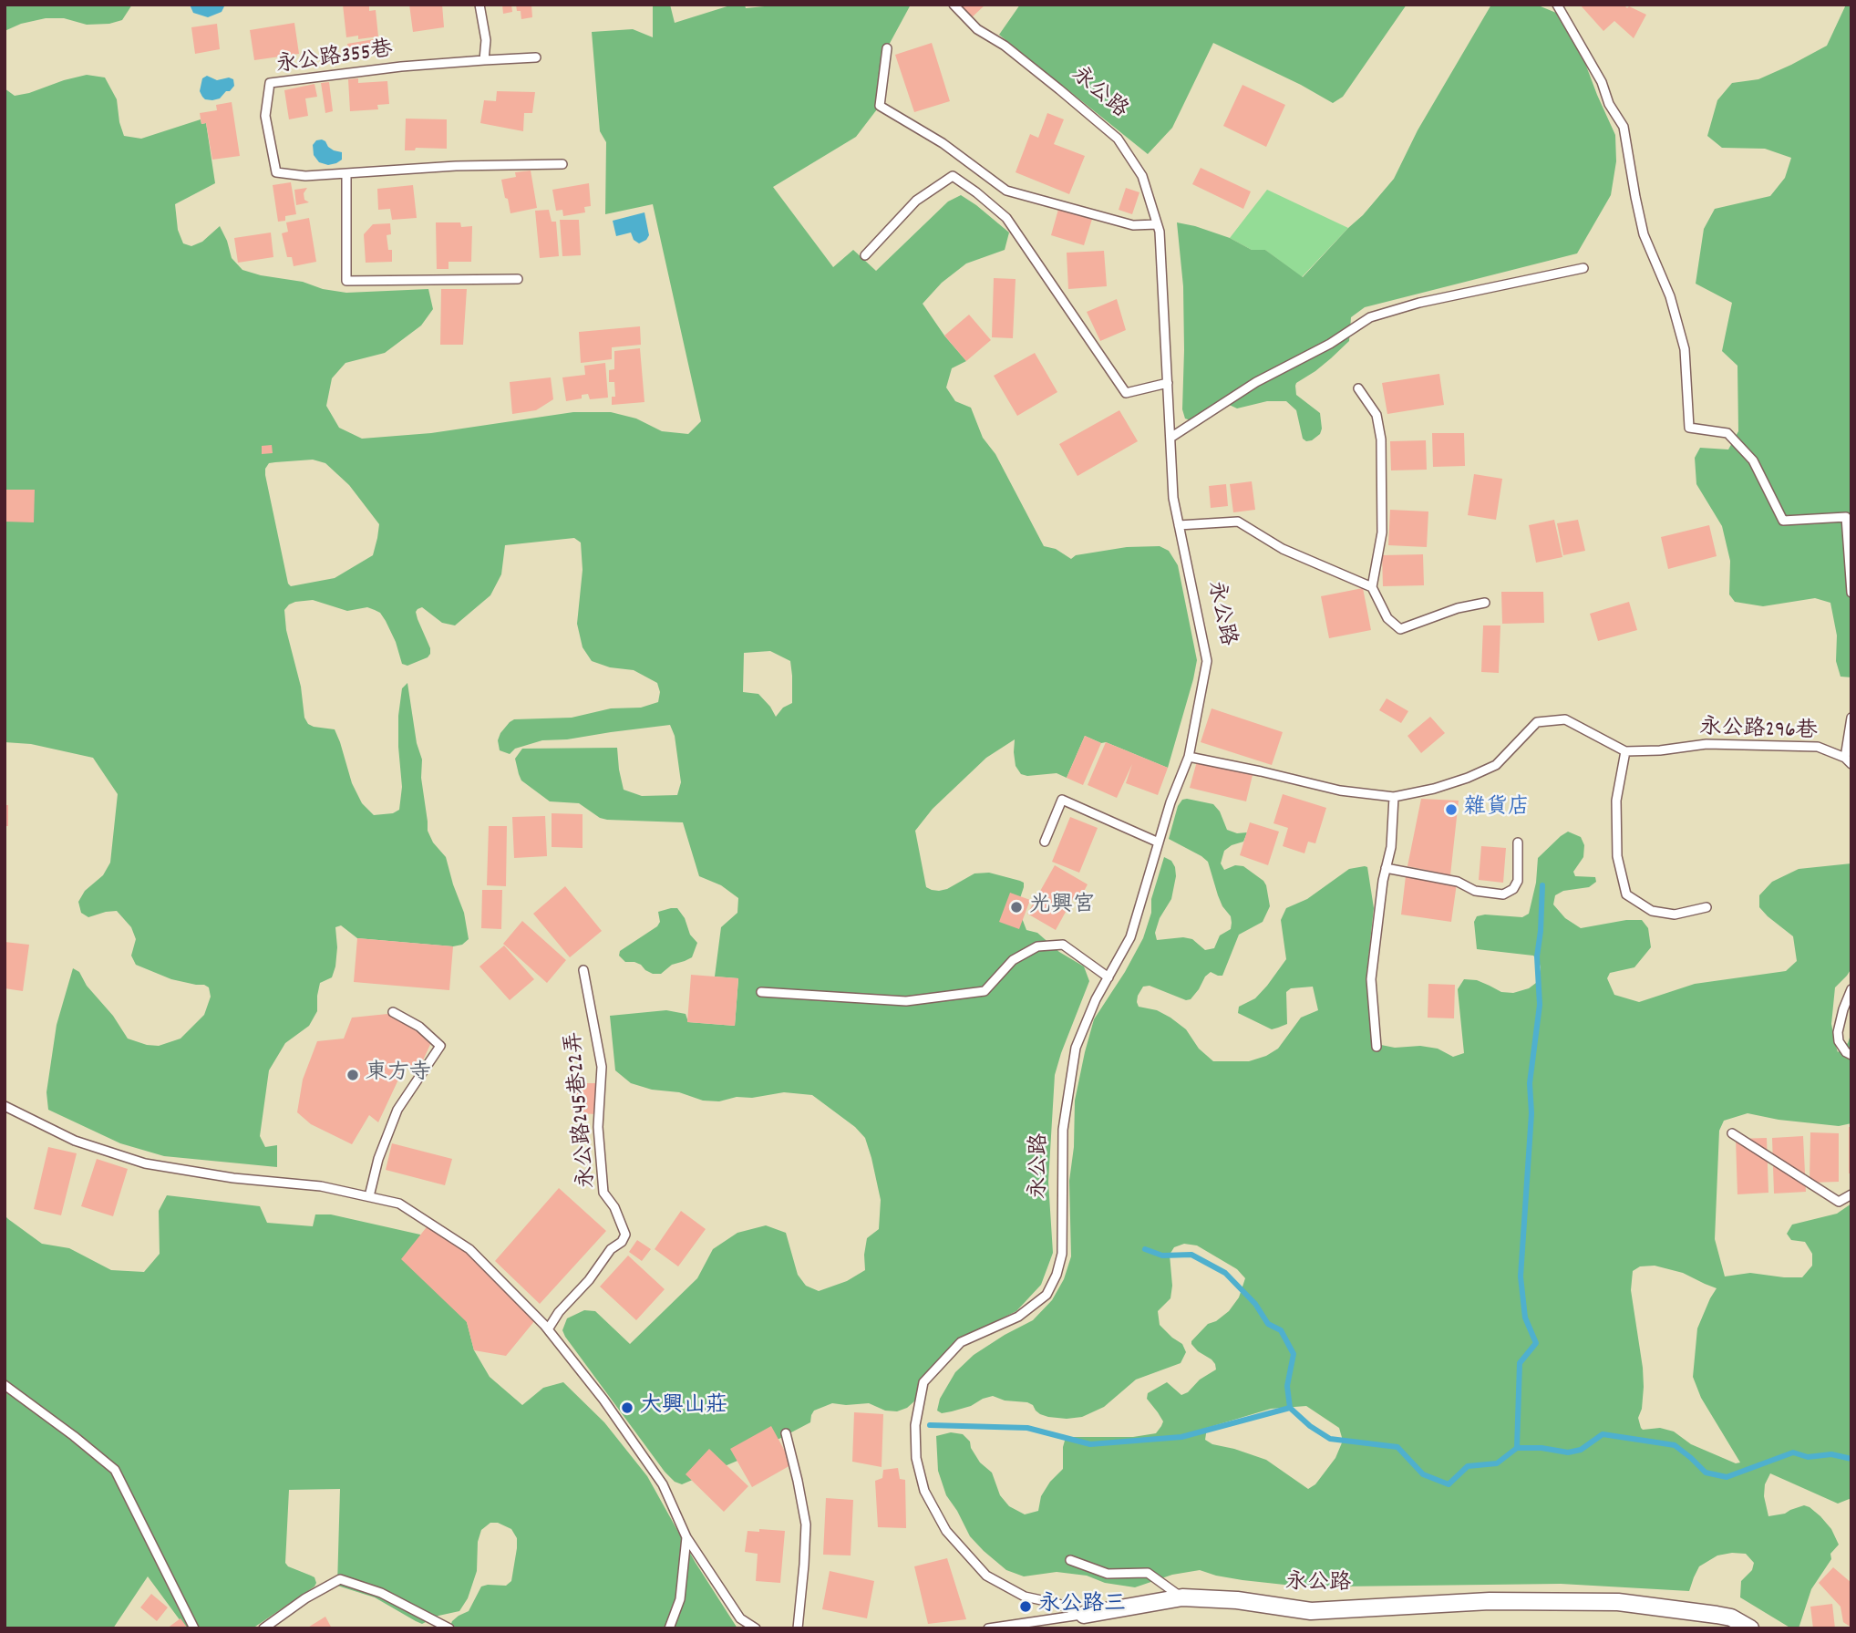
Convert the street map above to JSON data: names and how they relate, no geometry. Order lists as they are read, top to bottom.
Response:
{
  "streets": {
    "street": ["永公路"],
    "lane": ["永公路355巷", "永公路296巷", "永公路245巷22弄"]
  },
  "places": [
    "雜貨店",
    "光興宮",
    "東方寺",
    "大興山莊",
    "永公路三"
  ]
}
